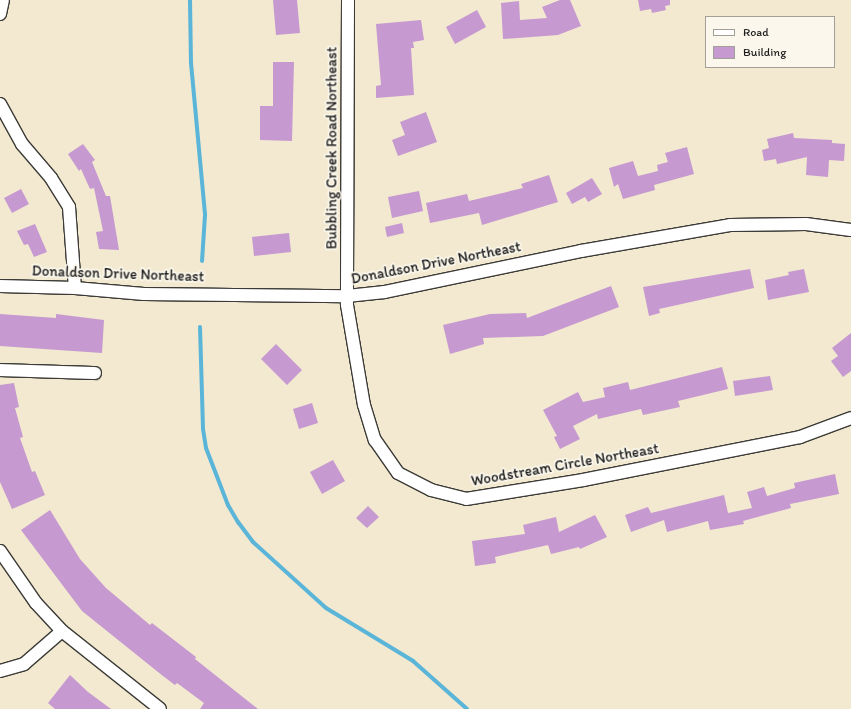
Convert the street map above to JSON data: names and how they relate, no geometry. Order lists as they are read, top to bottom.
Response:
{
  "streets": {
    "street": ["Bubbling Creek Road Northeast", "Donaldson Drive Northeast", "Woodstream Circle Northeast"]
  },
  "crossings": [
    ["Bubbling Creek Road Northeast", "Donaldson Drive Northeast"],
    ["Bubbling Creek Road Northeast", "Woodstream Circle Northeast"],
    ["Donaldson Drive Northeast", "Woodstream Circle Northeast"]
  ],
  "legend": ["Road", "Building"]
}
